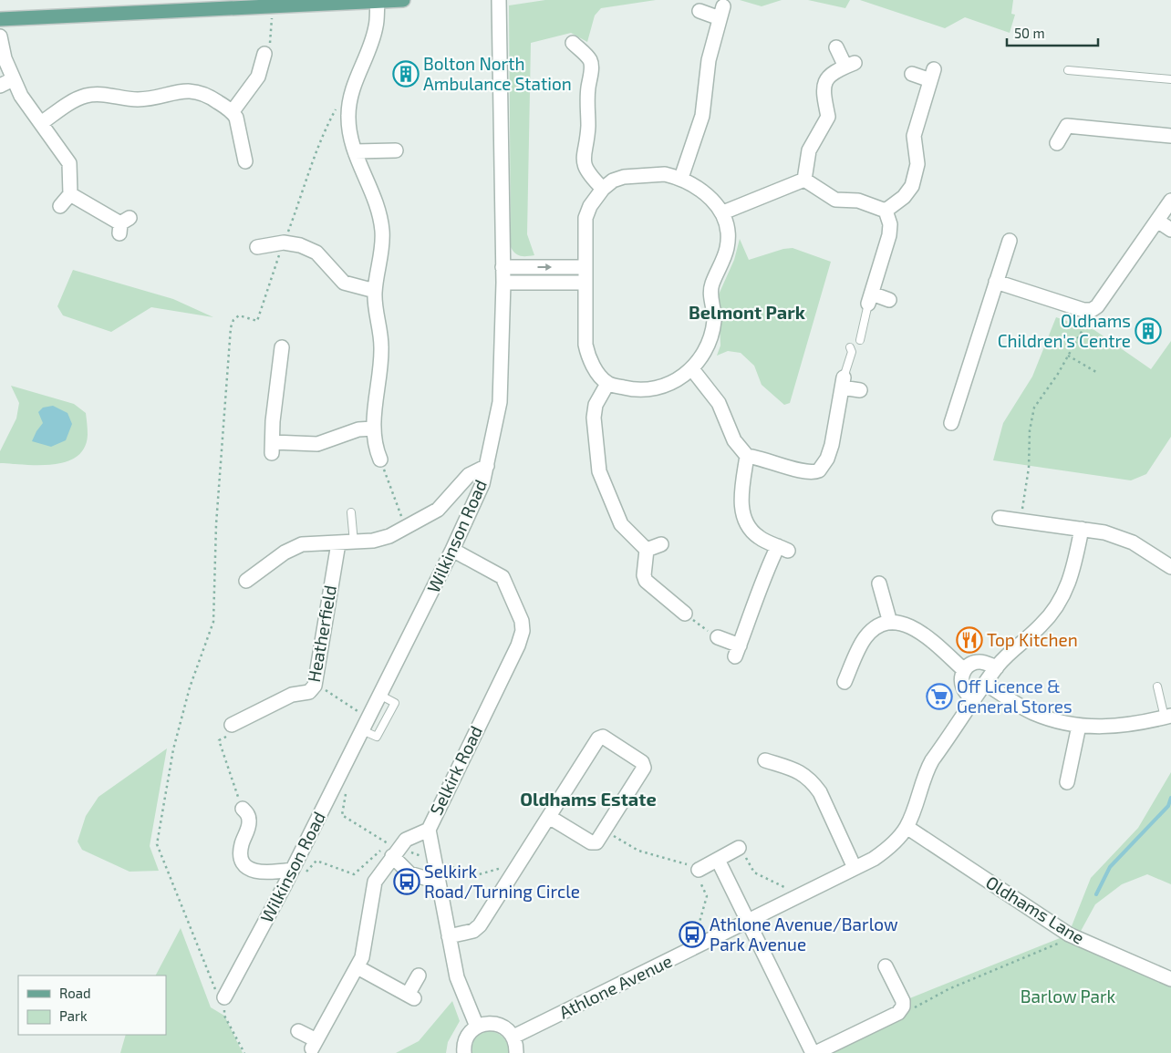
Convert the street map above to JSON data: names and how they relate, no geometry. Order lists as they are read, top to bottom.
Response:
{
  "streets": {
    "street": [
      "Wilkinson Road",
      "Heatherfield",
      "Selkirk Road",
      "Oldhams Lane",
      "Athlone Avenue"
    ]
  },
  "crossings": [
    ["Wilkinson Road", "Selkirk Road"],
    ["Oldhams Lane", "Athlone Avenue"]
  ],
  "districts": ["Belmont Park", "Oldhams Estate"],
  "parks": ["Barlow Park"],
  "places": {
    "building": ["Bolton North Ambulance Station", "Oldhams Children's Centre"],
    "restaurant": ["Top Kitchen"],
    "supermarket": ["Off Licence & General Stores"],
    "bus stop": ["Selkirk Road/Turning Circle", "Athlone Avenue/Barlow Park Avenue"]
  },
  "legend": ["Road", "Park"],
  "scale_bar": "50 m"
}
